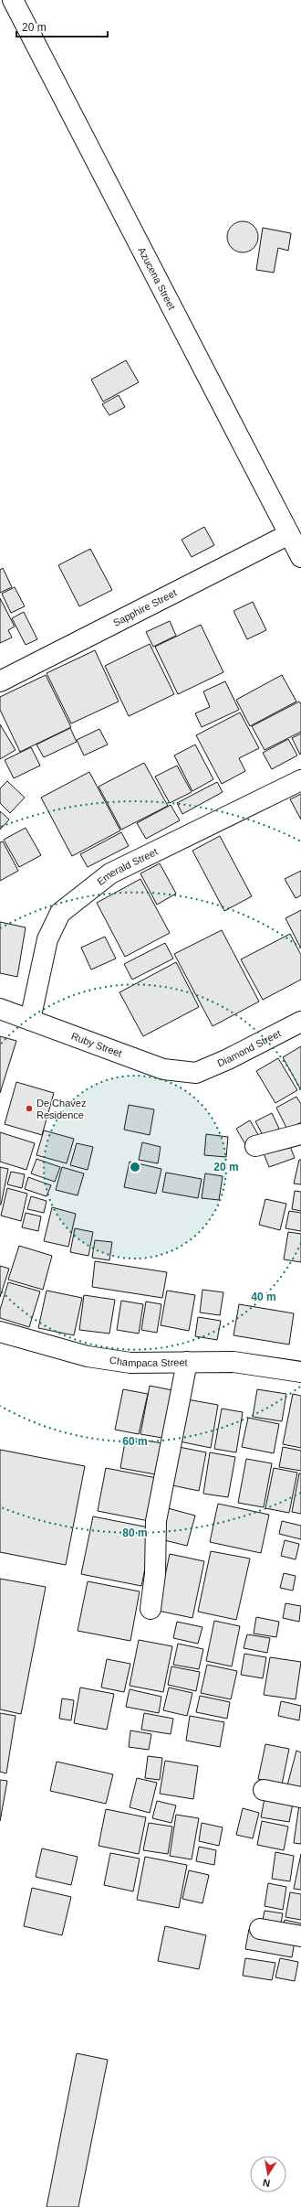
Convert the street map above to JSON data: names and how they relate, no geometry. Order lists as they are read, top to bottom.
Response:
{
  "streets": {
    "street": [
      "Azucena Street",
      "Sapphire Street",
      "Emerald Street",
      "Ruby Street",
      "Diamond Street",
      "Champaca Street"
    ]
  },
  "crossings": [
    ["Azucena Street", "Sapphire Street"],
    ["Emerald Street", "Ruby Street"],
    ["Ruby Street", "Diamond Street"]
  ],
  "places": ["De Chavez Residence"],
  "scale_bar": "20 m",
  "north": "bottom",
  "rings": [
    "20 m",
    "40 m",
    "60 m",
    "80 m"
  ]
}
